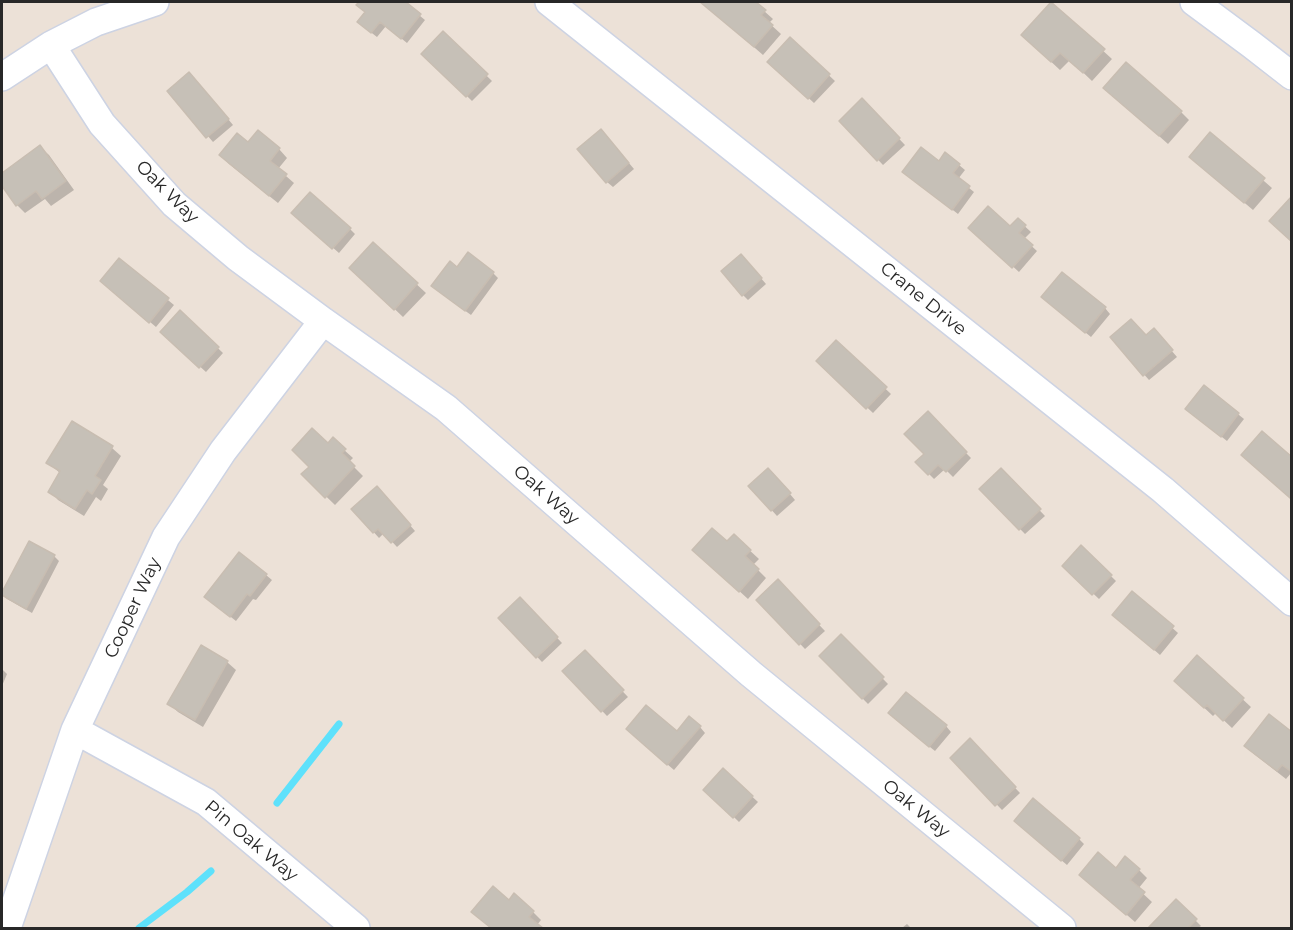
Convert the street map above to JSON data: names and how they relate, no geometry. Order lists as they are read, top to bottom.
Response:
{
  "streets": {
    "street": [
      "Oak Way",
      "Crane Drive",
      "Cooper Way",
      "Pin Oak Way"
    ]
  },
  "crossings": [
    ["Oak Way", "Cooper Way"],
    ["Cooper Way", "Pin Oak Way"]
  ]
}
